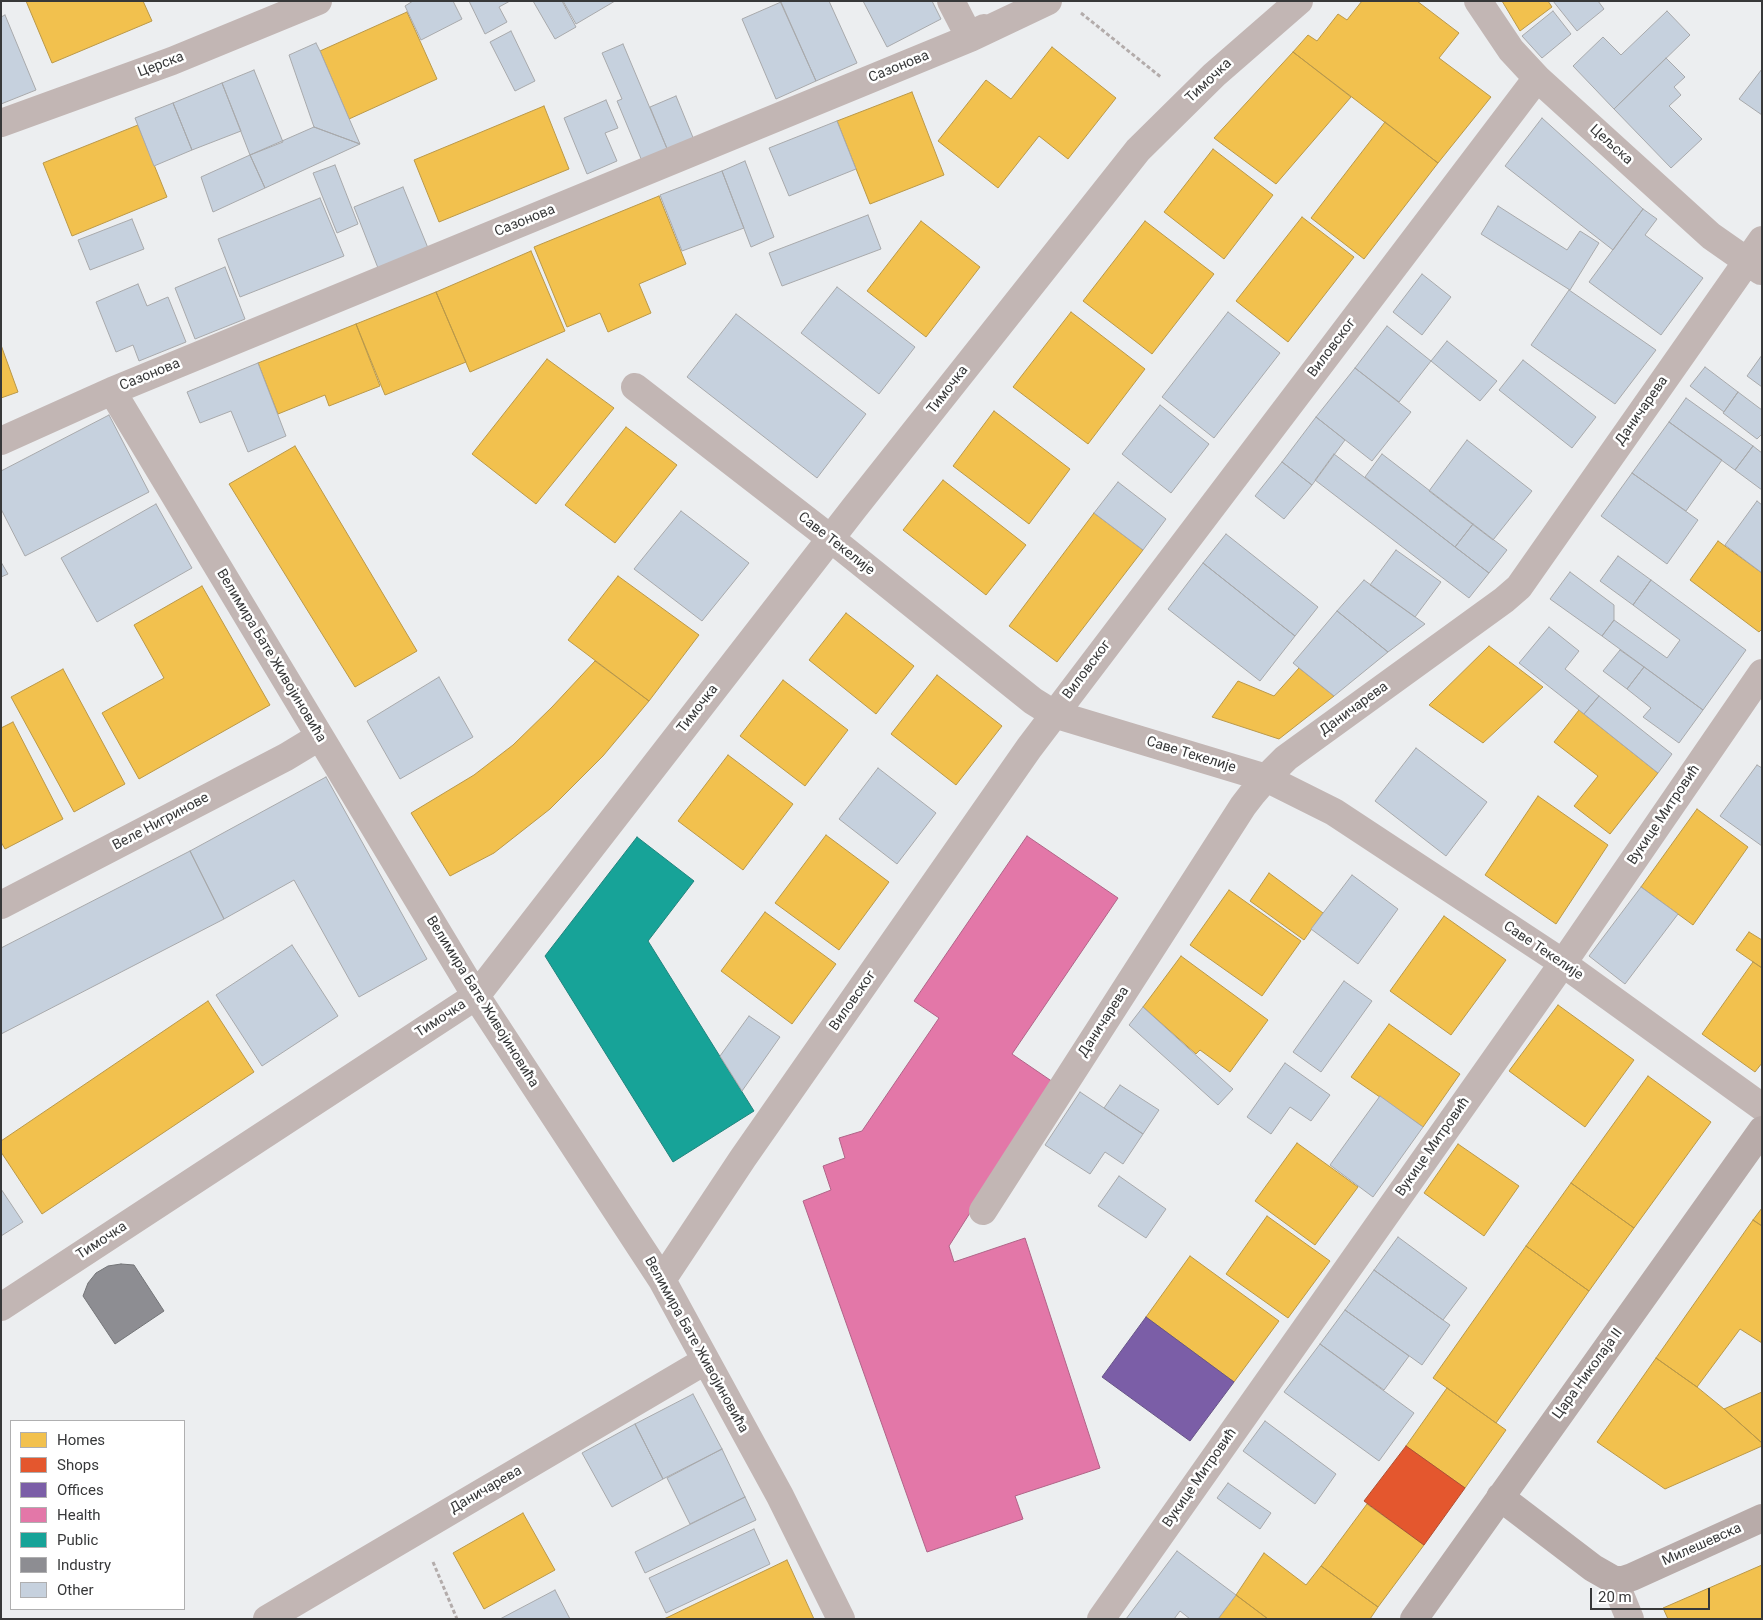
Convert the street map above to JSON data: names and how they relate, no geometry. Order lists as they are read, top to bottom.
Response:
{
  "streets": {
    "main road": ["Цара Николаја II", "Милешевска"],
    "street": [
      "Церска",
      "Сазонова",
      "Тимочка",
      "Цељска",
      "Виловског",
      "Даничарева",
      "Саве Текелије",
      "Велимира Бате Живојиновића",
      "Вукице Митровић",
      "Веле Нигринове"
    ]
  },
  "crossings": [
    ["Сазонова", "Велимира Бате Живојиновића"],
    ["Тимочка", "Саве Текелије"],
    ["Тимочка", "Велимира Бате Живојиновића"],
    ["Цељска", "Виловског"],
    ["Цељска", "Даничарева"],
    ["Виловског", "Саве Текелије"],
    ["Виловског", "Велимира Бате Живојиновића"],
    ["Даничарева", "Саве Текелије"],
    ["Даничарева", "Велимира Бате Живојиновића"],
    ["Саве Текелије", "Вукице Митровић"],
    ["Велимира Бате Живојиновића", "Веле Нигринове"]
  ],
  "legend": [
    "Homes",
    "Shops",
    "Offices",
    "Health",
    "Public",
    "Industry",
    "Other"
  ],
  "scale_bar": "20 m"
}
